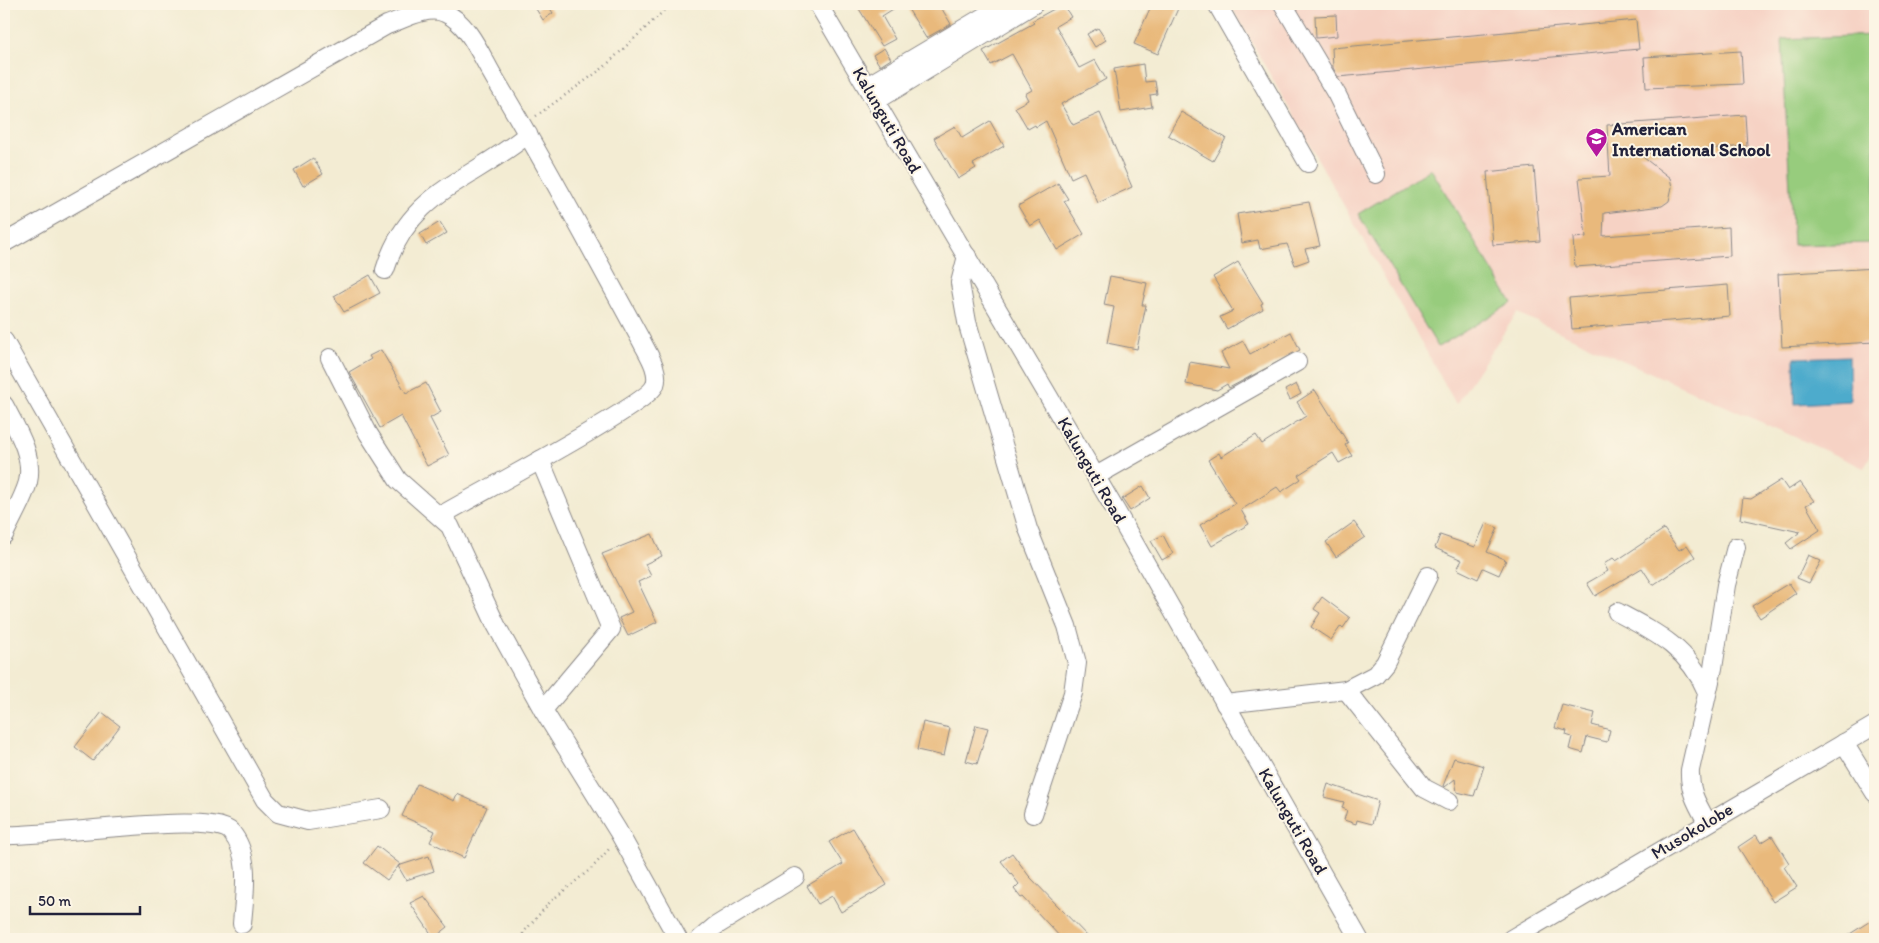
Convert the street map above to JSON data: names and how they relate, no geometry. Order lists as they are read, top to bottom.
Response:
{
  "streets": {
    "street": ["Kalunguti Road", "Musokolobe"]
  },
  "places": {
    "school or university": ["American International School"]
  },
  "scale_bar": "50 m"
}
